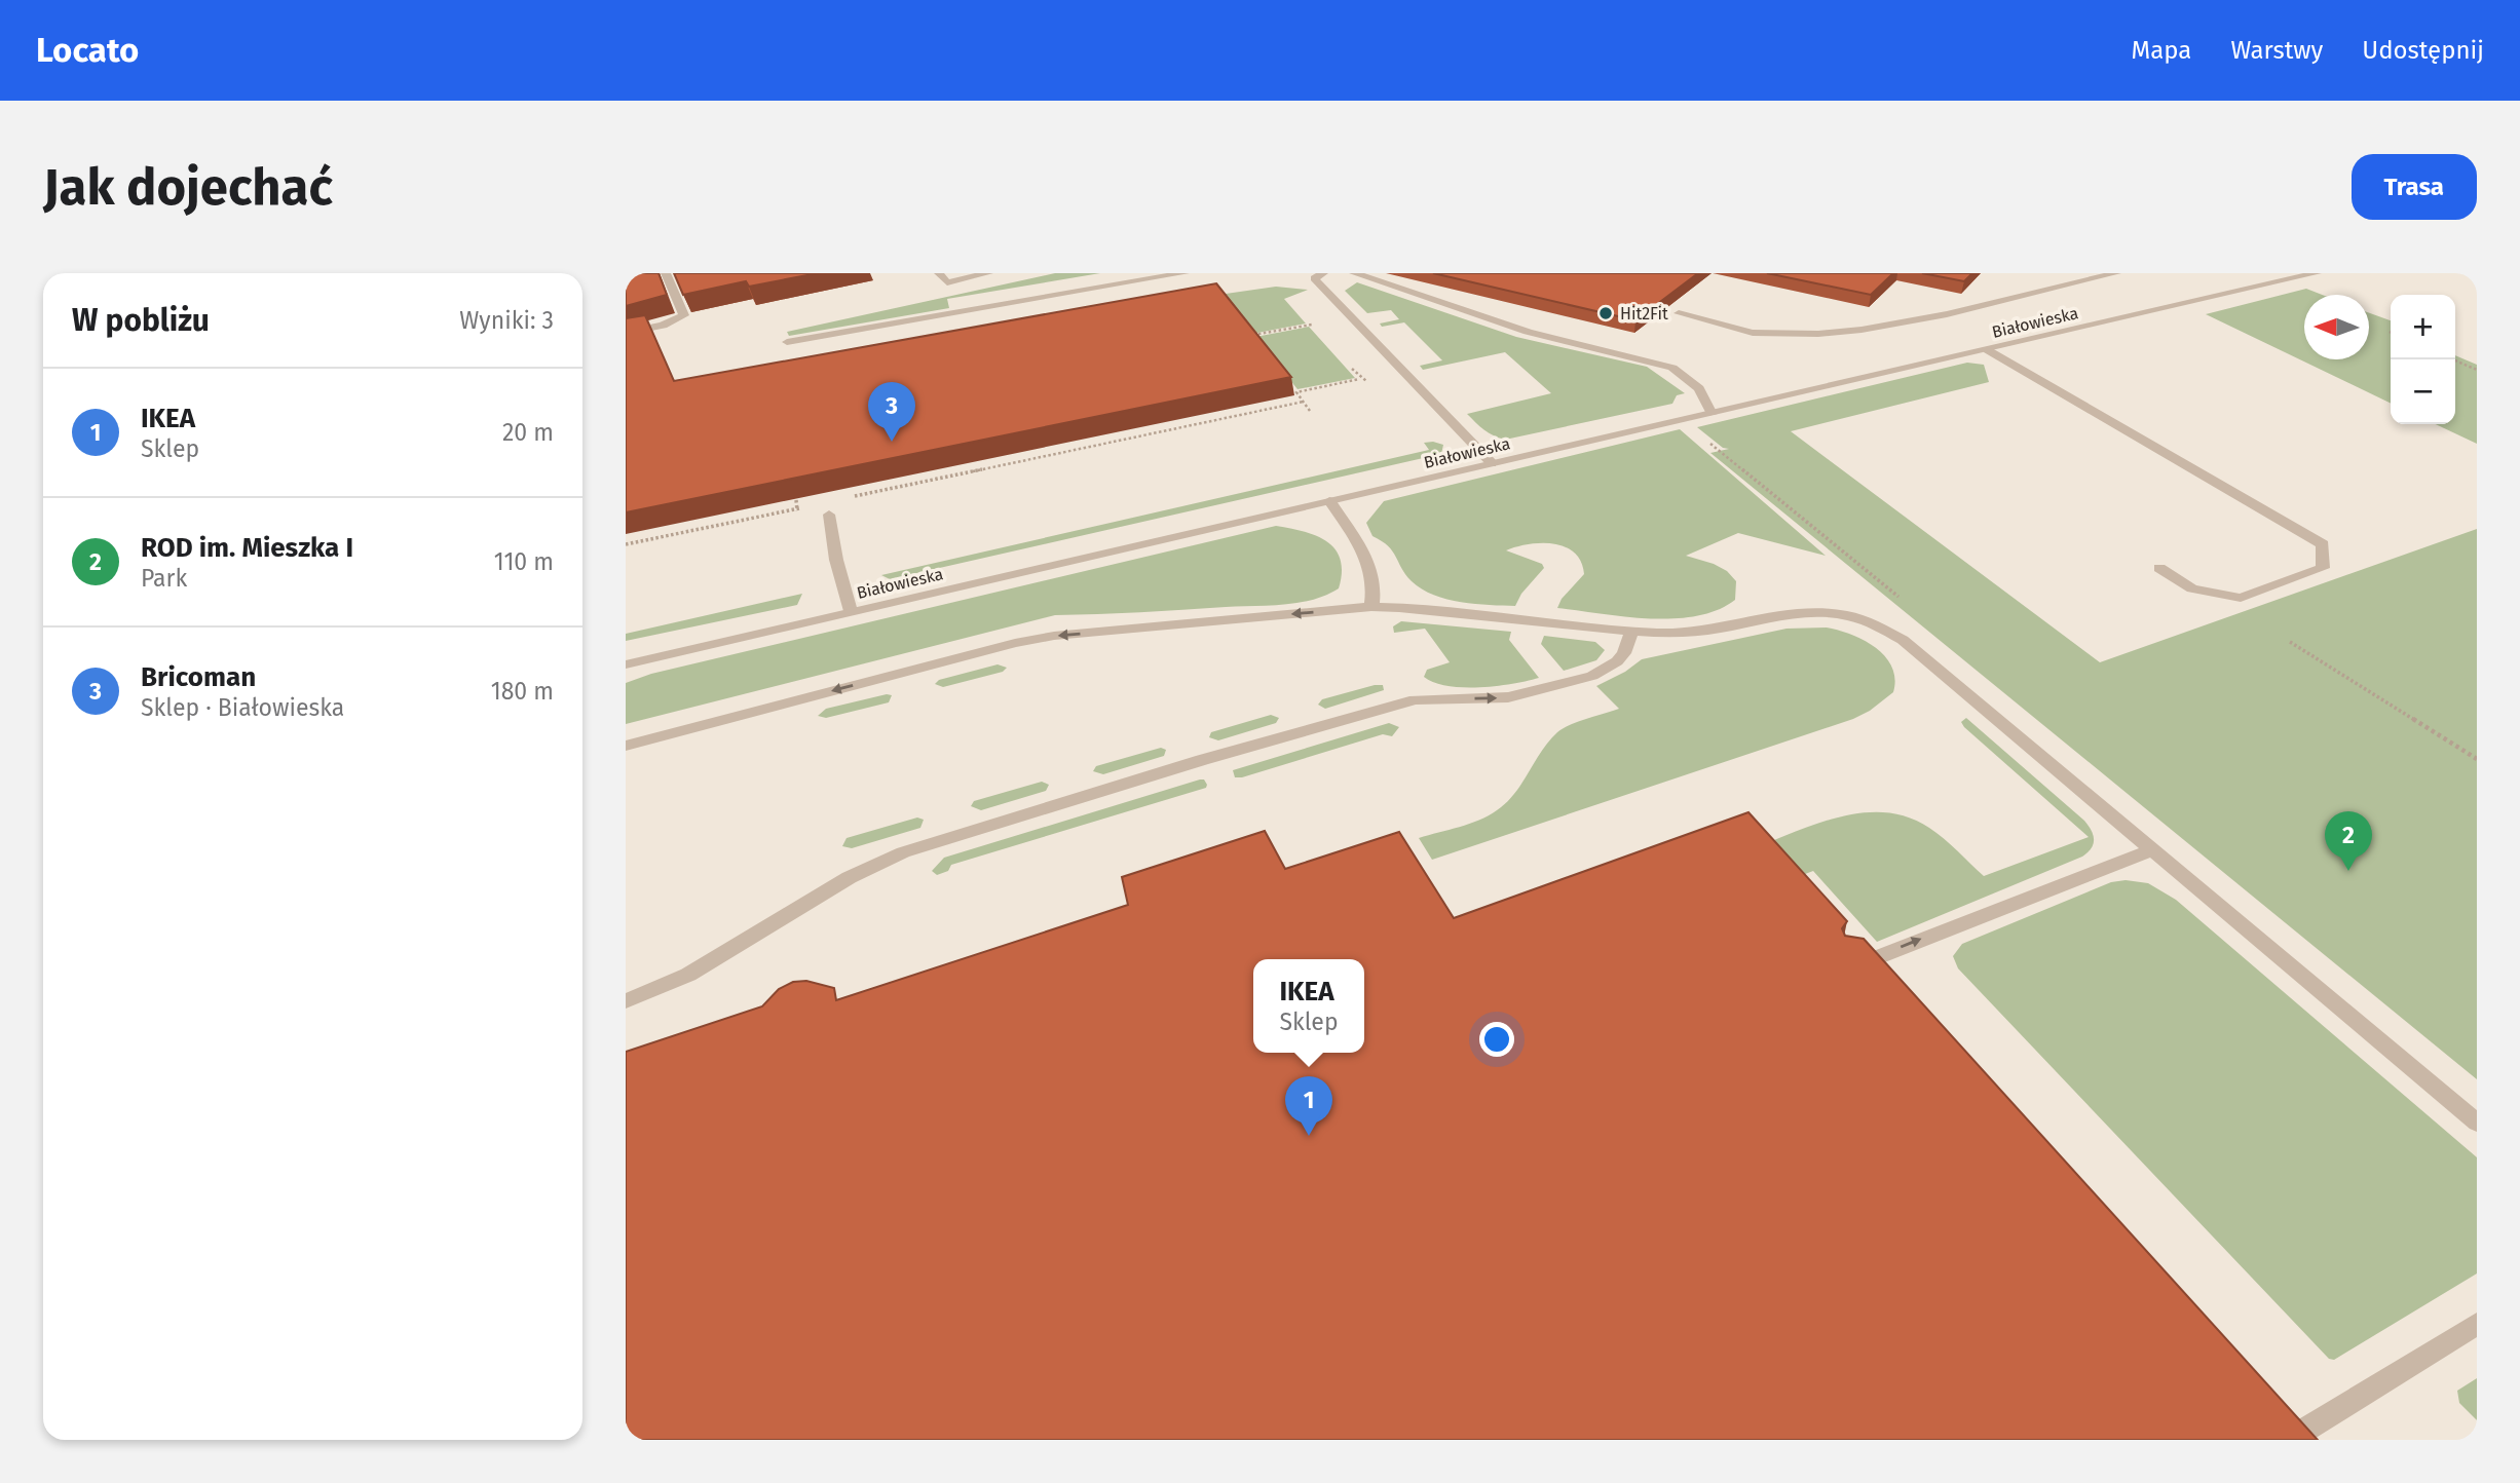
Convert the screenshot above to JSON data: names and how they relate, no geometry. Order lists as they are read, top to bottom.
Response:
{
  "streets": {
    "street": ["Białowieska"]
  },
  "places": ["Hit2Fit"],
  "north": "left",
  "page": {
    "header": "Locato",
    "nav": ["Mapa", "Warstwy", "Udostępnij"],
    "buttons": "Trasa",
    "title": "Jak dojechać",
    "heading": ["W pobliżu", "Wyniki: 3"],
    "map_buttons": ["+", "−"],
    "list": [
      {
        "mark": "1",
        "name": "IKEA",
        "note": "Sklep",
        "value": "20 m"
      },
      {
        "mark": "2",
        "name": "ROD im. Mieszka I",
        "note": "Park",
        "value": "110 m"
      },
      {
        "mark": "3",
        "name": "Bricoman",
        "note": "Sklep · Białowieska",
        "value": "180 m"
      }
    ],
    "pins": ["3", "2", "1"],
    "popup": ["IKEA", "Sklep"]
  }
}
